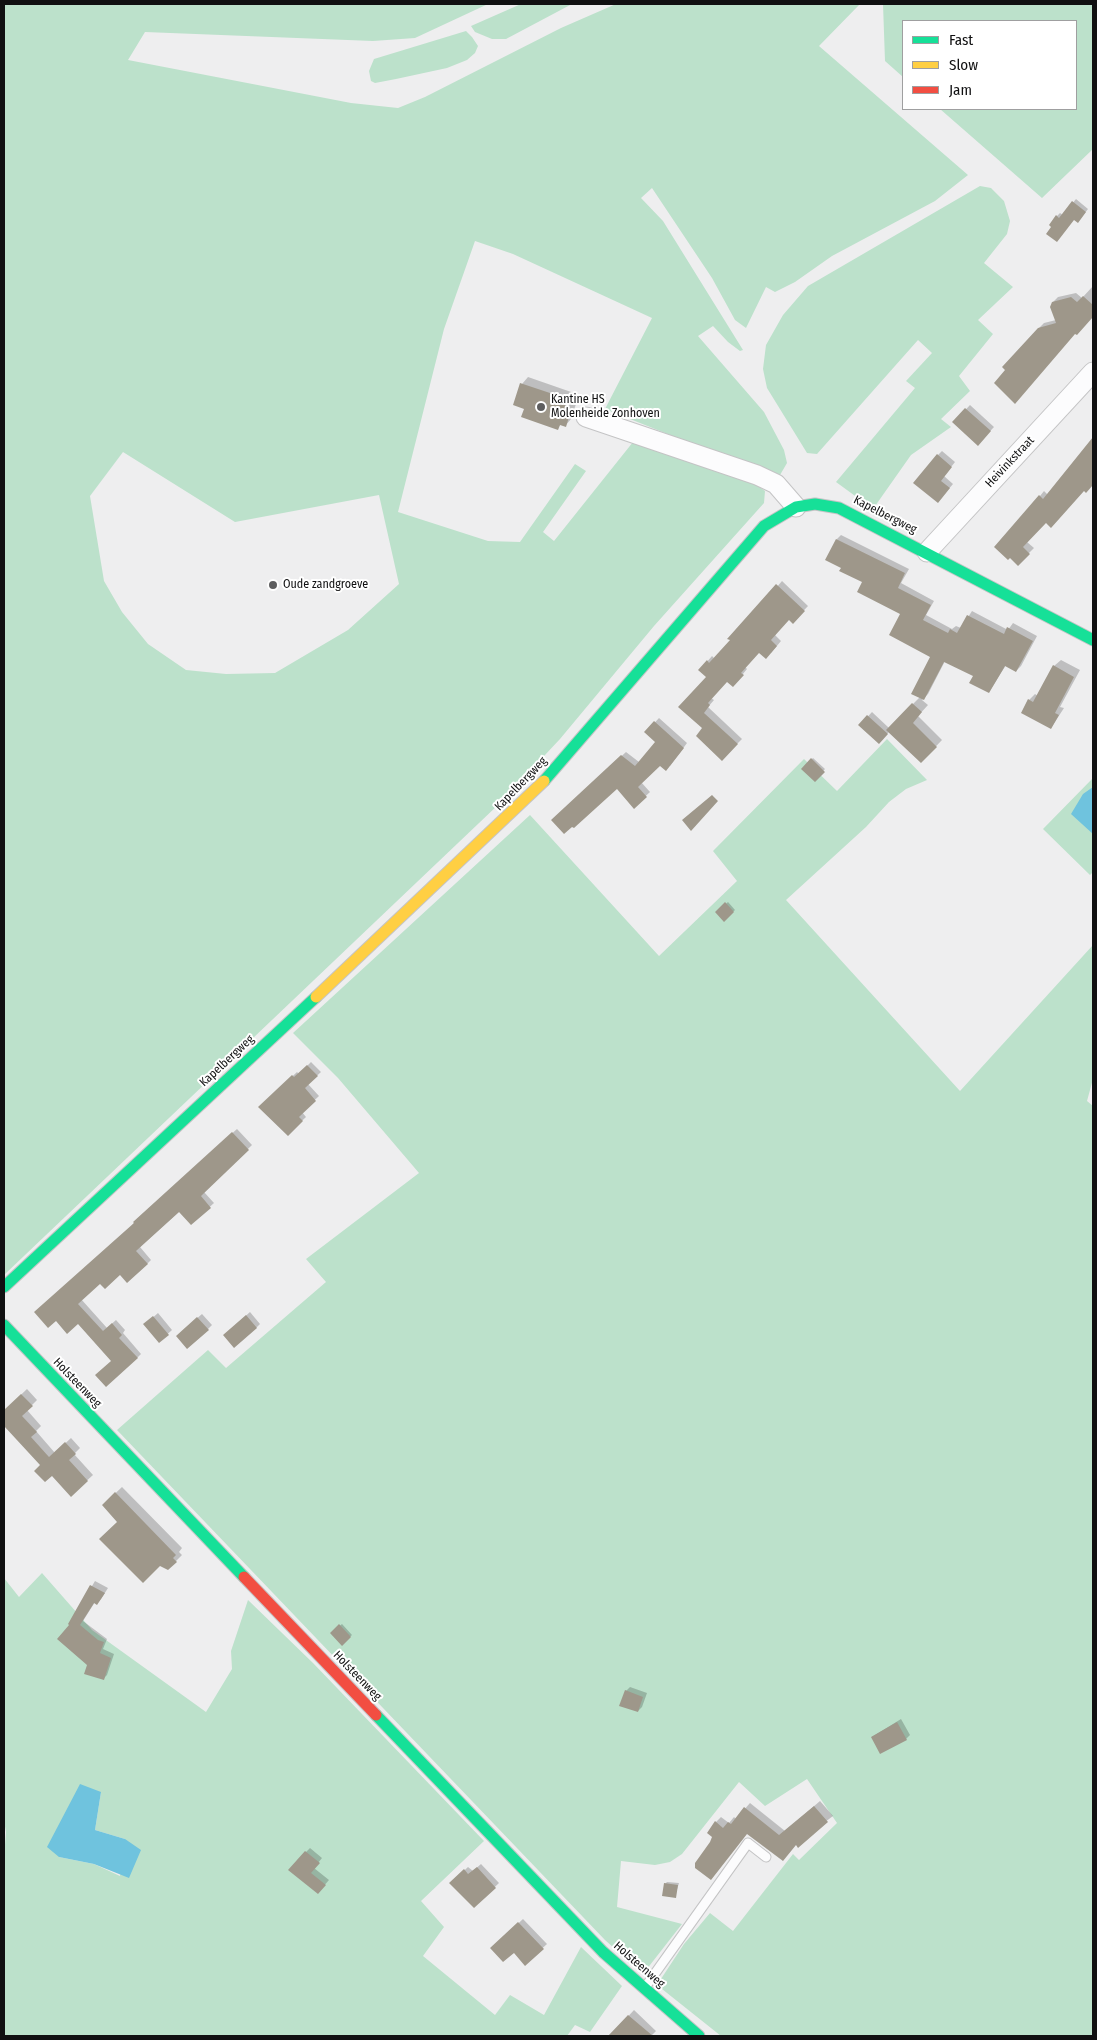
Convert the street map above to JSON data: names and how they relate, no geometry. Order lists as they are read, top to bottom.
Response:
{
  "streets": {
    "street": ["Heivinkstraat", "Kapelbergweg", "Holsteenweg"]
  },
  "crossings": [
    ["Heivinkstraat", "Kapelbergweg"]
  ],
  "places": ["Kantine HS Molenheide Zonhoven", "Oude zandgroeve"],
  "legend": ["Fast", "Slow", "Jam"]
}
